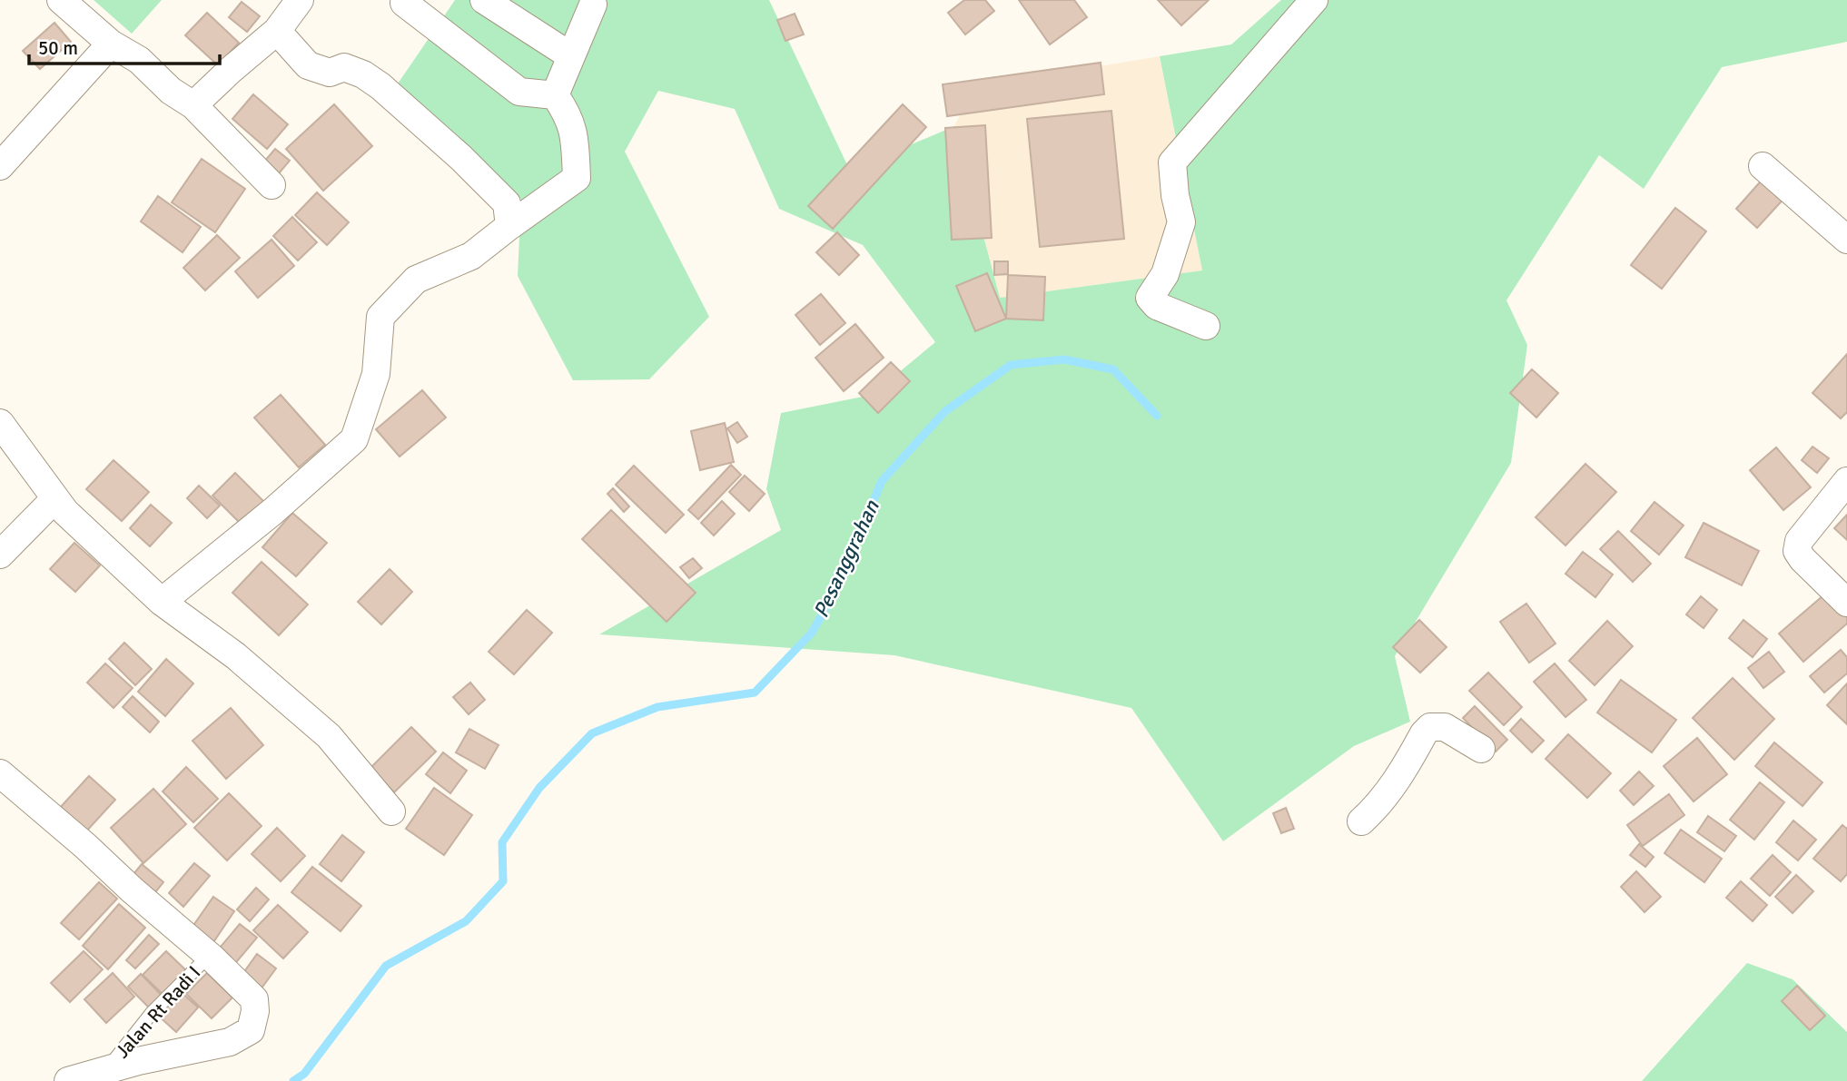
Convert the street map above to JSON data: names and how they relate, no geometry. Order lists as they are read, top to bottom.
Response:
{
  "streets": {
    "lane": ["Jalan Rt Radi I"]
  },
  "water": ["Pesanggrahan"],
  "scale_bar": "50 m"
}
